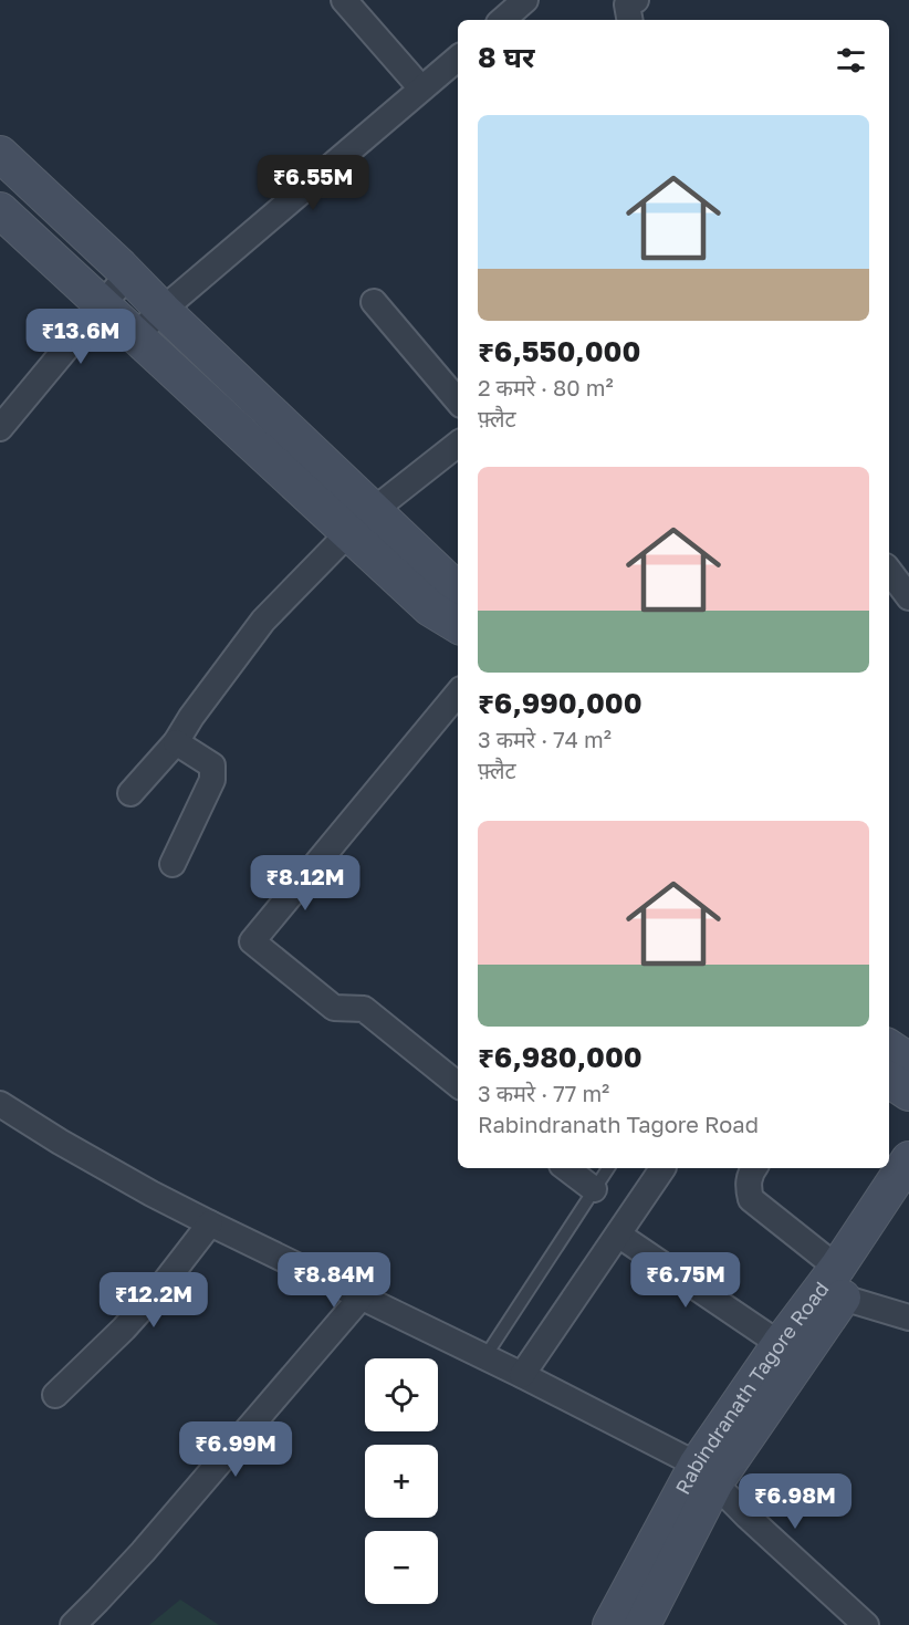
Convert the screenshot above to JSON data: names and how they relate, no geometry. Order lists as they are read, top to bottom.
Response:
{
  "streets": {
    "street": ["Rabindranath Tagore Road"]
  },
  "page": {
    "heading": "8 घर",
    "list": [
      {
        "name": "₹6,550,000",
        "note": "2 कमरे · 80 m² · फ़्लैट"
      },
      {
        "name": "₹6,990,000",
        "note": "3 कमरे · 74 m² · फ़्लैट"
      },
      {
        "name": "₹6,980,000",
        "note": "3 कमरे · 77 m² · Rabindranath Tagore Road"
      }
    ],
    "price": [
      "₹6.55M",
      "₹13.6M",
      "₹8.12M",
      "₹8.84M",
      "₹6.75M",
      "₹12.2M",
      "₹6.99M",
      "₹6.98M"
    ],
    "map_buttons": ["+", "−"]
  }
}
